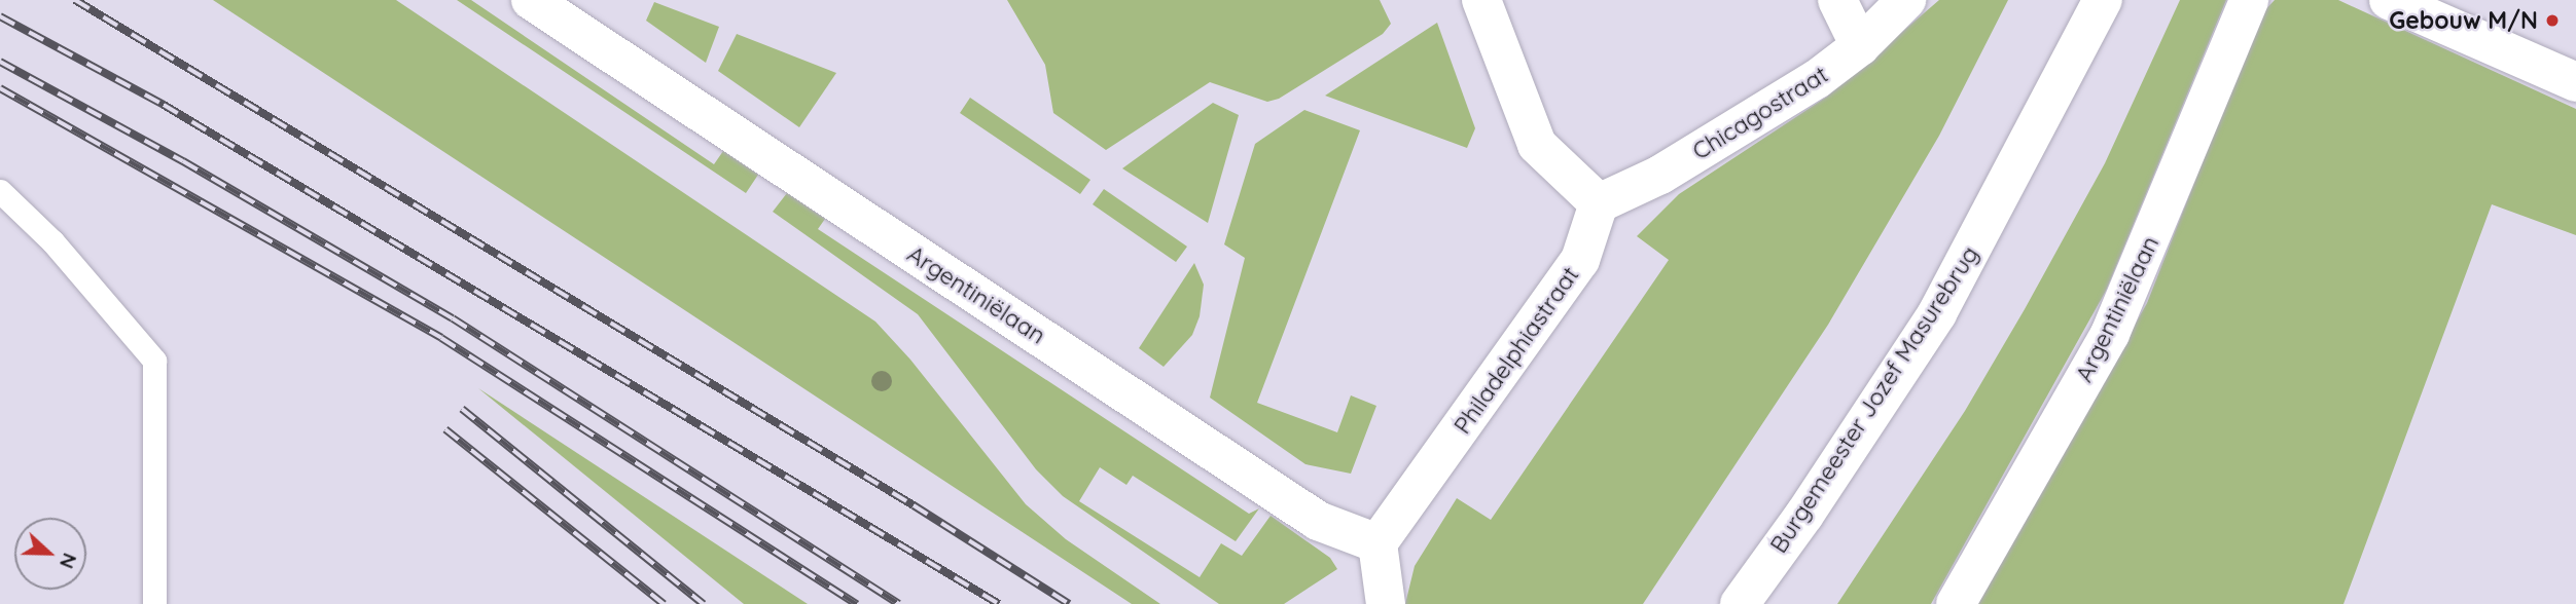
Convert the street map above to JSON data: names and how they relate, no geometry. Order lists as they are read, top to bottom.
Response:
{
  "streets": {
    "street": [
      "Chicagostraat",
      "Argentiniëlaan",
      "Philadelphiastraat",
      "Burgemeester Jozef Masurebrug"
    ]
  },
  "crossings": [
    ["Chicagostraat", "Philadelphiastraat"],
    ["Argentiniëlaan", "Philadelphiastraat"]
  ],
  "places": ["Gebouw M/N"],
  "north": "right"
}
